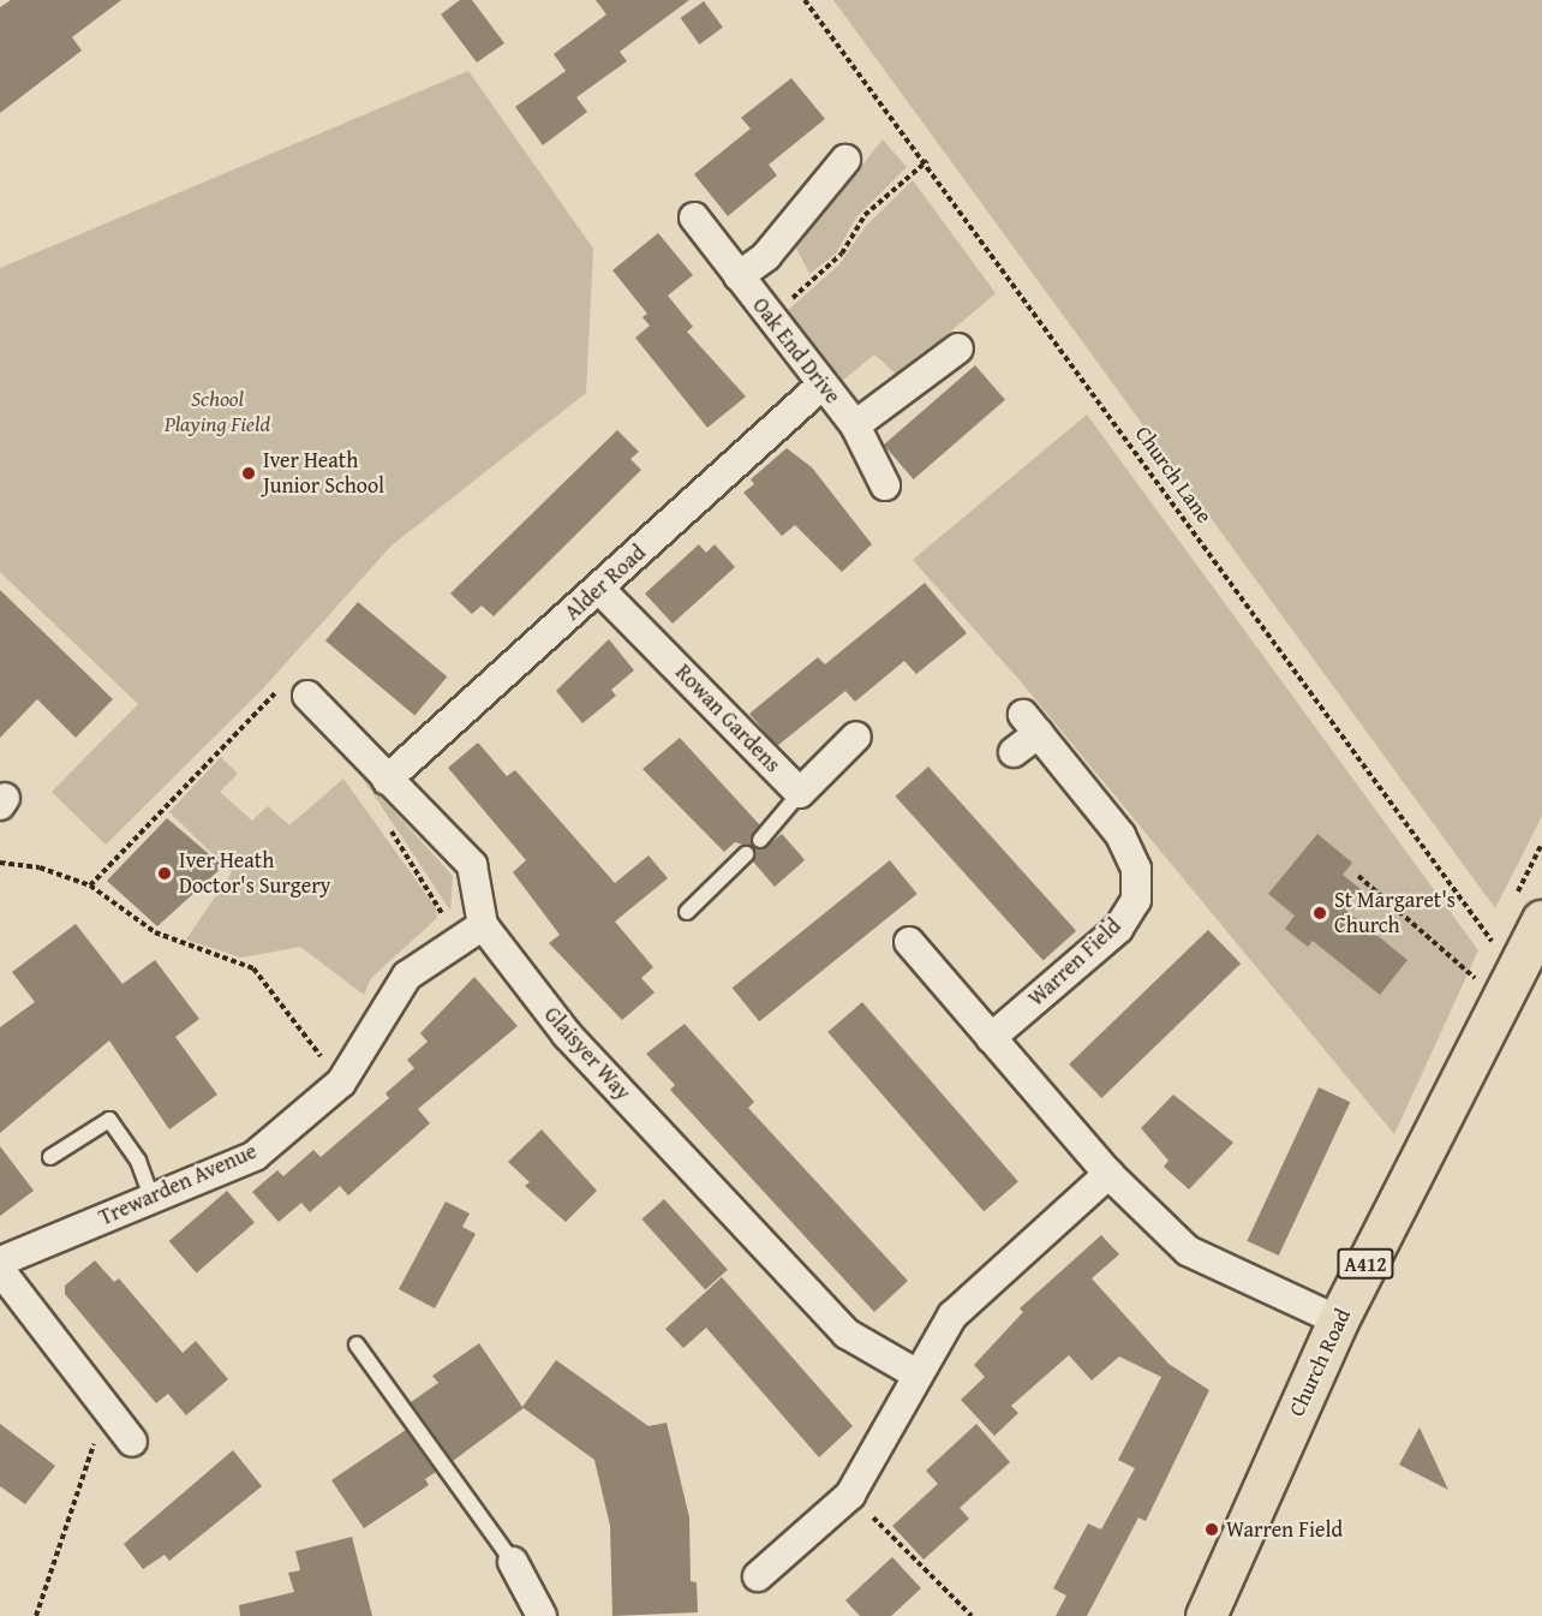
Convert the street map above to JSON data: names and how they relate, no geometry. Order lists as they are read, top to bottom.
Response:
{
  "streets": {
    "main road": ["A412", "Church Road"],
    "street": [
      "Oak End Drive",
      "Alder Road",
      "Rowan Gardens",
      "Warren Field",
      "Glaisyer Way",
      "Trewarden Avenue"
    ],
    "path": ["Church Lane"]
  },
  "crossings": [
    ["Oak End Drive", "Alder Road"],
    ["Church Lane", "Church Road"],
    ["Alder Road", "Rowan Gardens"],
    ["Alder Road", "Glaisyer Way"],
    ["Glaisyer Way", "Trewarden Avenue"]
  ],
  "parks": ["School Playing Field"],
  "places": [
    "Iver Heath Junior School",
    "Iver Heath Doctor's Surgery",
    "St Margaret's Church",
    "Warren Field"
  ]
}
